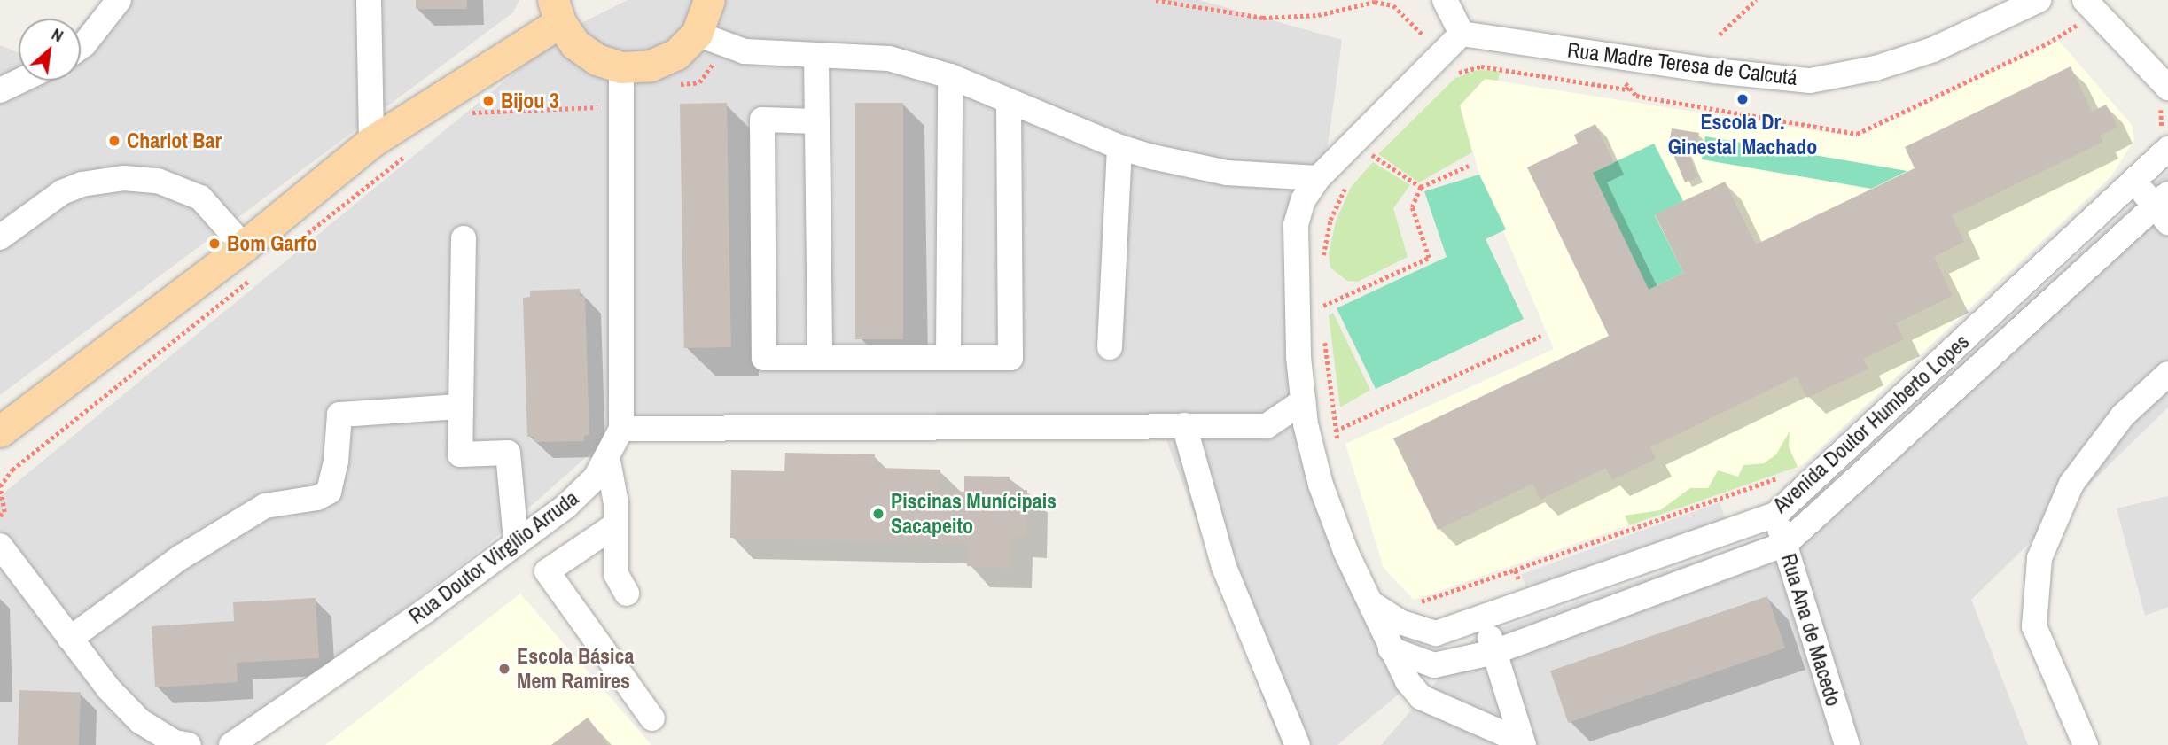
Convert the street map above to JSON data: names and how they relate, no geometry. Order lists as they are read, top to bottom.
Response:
{
  "streets": {
    "street": [
      "Rua Madre Teresa de Calcutá",
      "Avenida Doutor Humberto Lopes",
      "Rua Doutor Virgílio Arruda",
      "Rua Ana de Macedo"
    ]
  },
  "crossings": [
    ["Avenida Doutor Humberto Lopes", "Rua Ana de Macedo"]
  ],
  "places": [
    "Escola Dr. Ginestal Machado",
    "Bijou 3",
    "Charlot Bar",
    "Bom Garfo",
    "Piscinas Munícipais Sacapeito",
    "Escola Básica Mem Ramires"
  ],
  "north": "top right"
}
